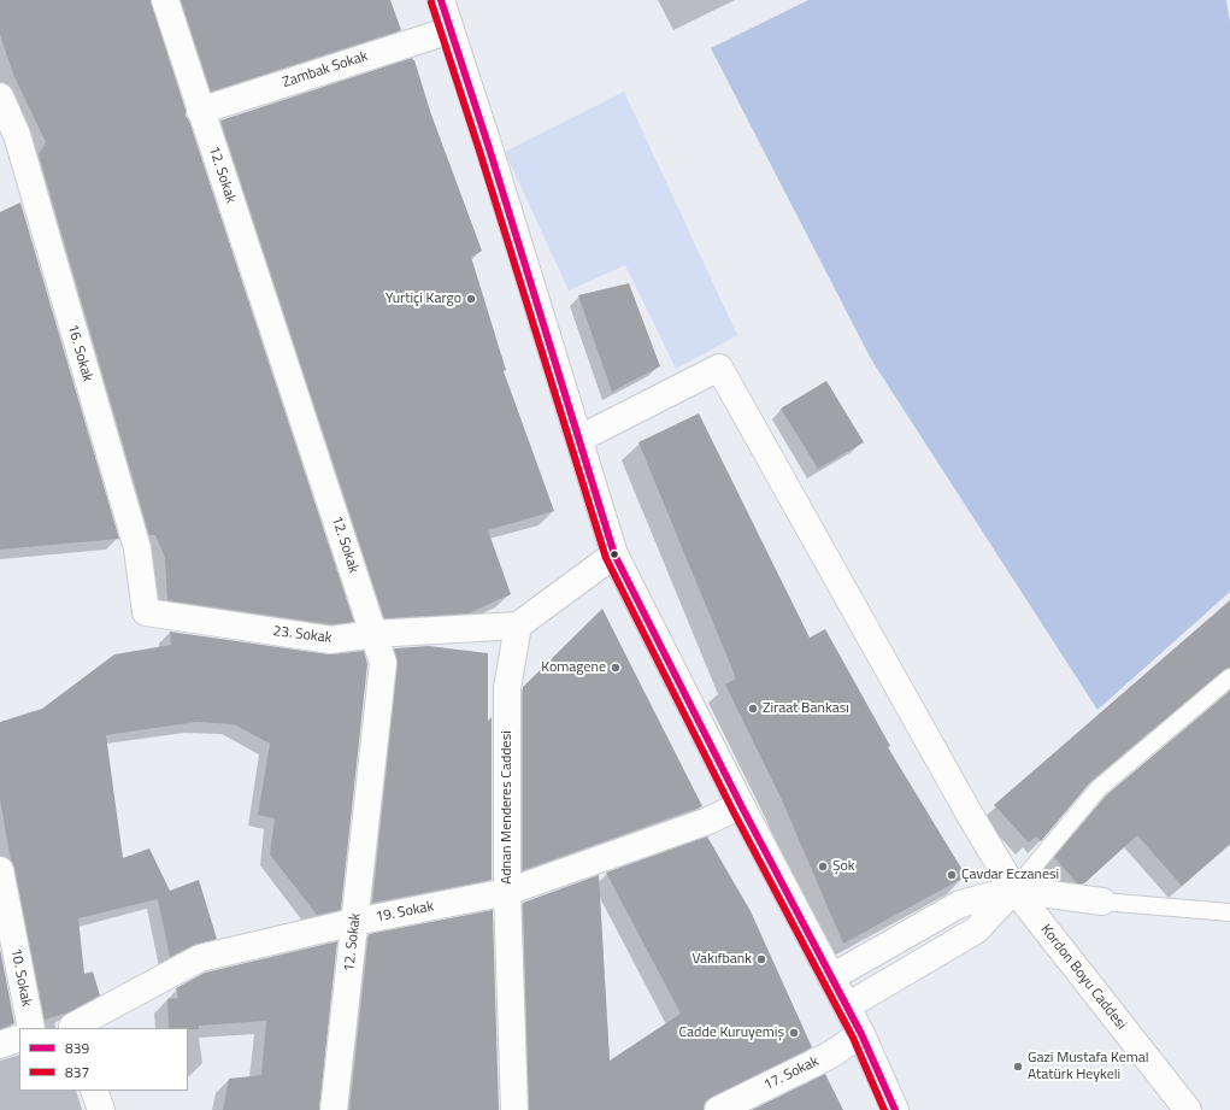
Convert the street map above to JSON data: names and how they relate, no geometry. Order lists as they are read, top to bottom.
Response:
{
  "streets": {
    "street": [
      "Zambak Sokak",
      "12. Sokak",
      "16. Sokak",
      "23. Sokak",
      "Adnan Menderes Caddesi",
      "19. Sokak",
      "10. Sokak",
      "Kordon Boyu Caddesi",
      "17. Sokak"
    ]
  },
  "crossings": [
    ["Zambak Sokak", "12. Sokak"],
    ["12. Sokak", "23. Sokak"],
    ["12. Sokak", "19. Sokak"],
    ["16. Sokak", "23. Sokak"],
    ["23. Sokak", "Adnan Menderes Caddesi"],
    ["Adnan Menderes Caddesi", "19. Sokak"]
  ],
  "places": [
    "Yurtiçi Kargo",
    "Komagene",
    "Ziraat Bankası",
    "Şok",
    "Çavdar Eczanesi",
    "Vakıfbank",
    "Cadde Kuruyemiş",
    "Gazi Mustafa Kemal Atatürk Heykeli"
  ],
  "lines": ["transit line 839", "transit line 837"],
  "legend": ["839", "837"]
}
